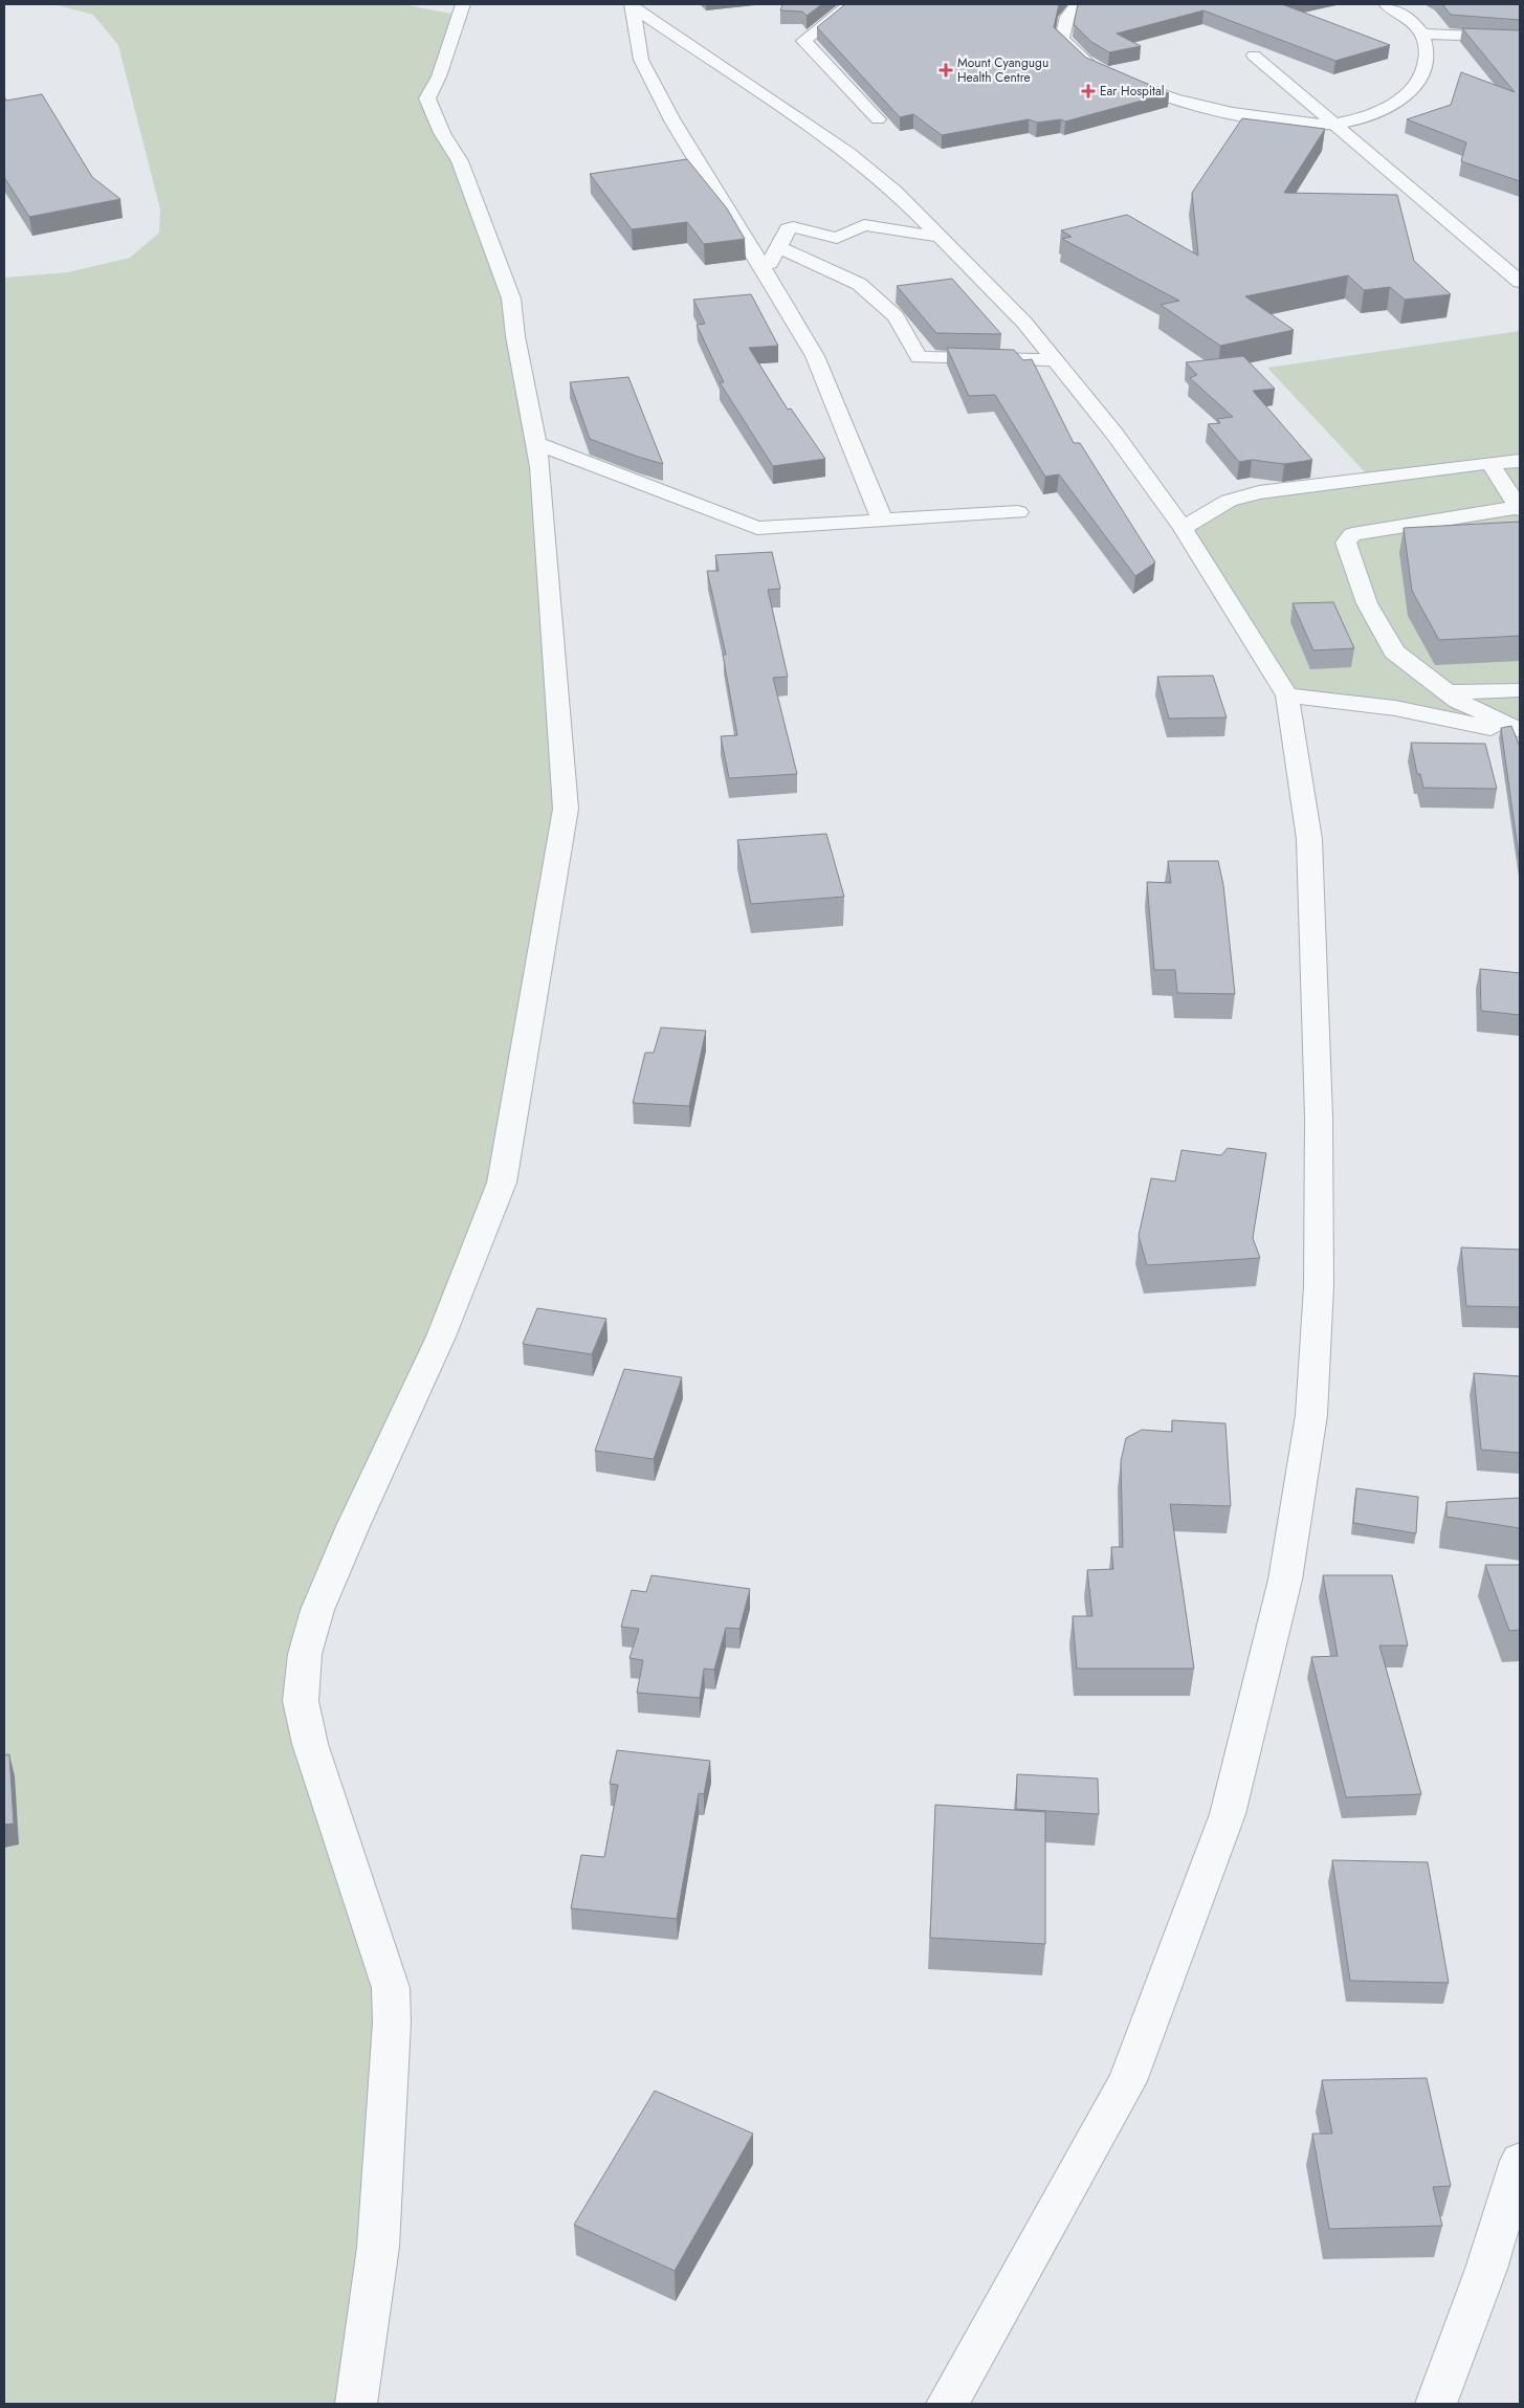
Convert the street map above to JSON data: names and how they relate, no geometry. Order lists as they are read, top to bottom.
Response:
{
  "places": {
    "health": ["Mount Cyangugu Health Centre", "Ear Hospital"]
  }
}
